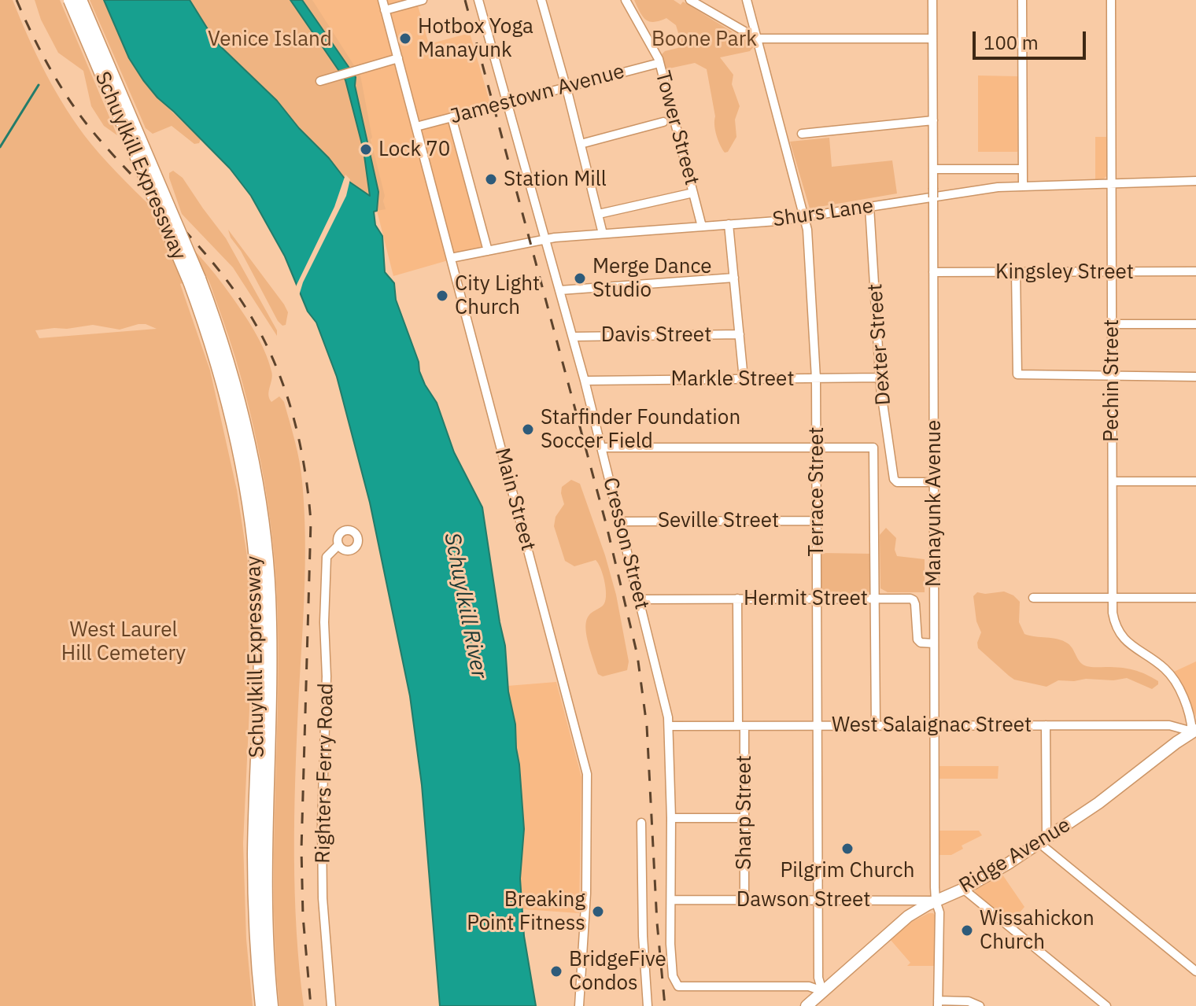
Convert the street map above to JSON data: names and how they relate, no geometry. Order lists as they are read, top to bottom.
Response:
{
  "streets": {
    "highway": ["Schuylkill Expressway"],
    "main road": ["Ridge Avenue"],
    "street": [
      "Jamestown Avenue",
      "Tower Street",
      "Shurs Lane",
      "Kingsley Street",
      "Davis Street",
      "Dexter Street",
      "Markle Street",
      "Pechin Street",
      "Terrace Street",
      "Main Street",
      "Manayunk Avenue",
      "Seville Street",
      "Cresson Street",
      "Hermit Street",
      "West Salaignac Street",
      "Righters Ferry Road",
      "Sharp Street",
      "Dawson Street"
    ]
  },
  "crossings": [
    ["Jamestown Avenue", "Tower Street"],
    ["Jamestown Avenue", "Main Street"],
    ["Jamestown Avenue", "Cresson Street"],
    ["Tower Street", "Shurs Lane"],
    ["Shurs Lane", "Dexter Street"],
    ["Shurs Lane", "Pechin Street"],
    ["Shurs Lane", "Terrace Street"],
    ["Shurs Lane", "Main Street"],
    ["Shurs Lane", "Cresson Street"],
    ["Kingsley Street", "Pechin Street"],
    ["Kingsley Street", "Manayunk Avenue"],
    ["Davis Street", "Cresson Street"],
    ["Dexter Street", "Markle Street"],
    ["Dexter Street", "Manayunk Avenue"],
    ["Markle Street", "Terrace Street"],
    ["Markle Street", "Cresson Street"],
    ["Pechin Street", "West Salaignac Street"],
    ["Pechin Street", "Ridge Avenue"],
    ["Terrace Street", "Seville Street"],
    ["Terrace Street", "Cresson Street"],
    ["Terrace Street", "Hermit Street"],
    ["Terrace Street", "West Salaignac Street"],
    ["Terrace Street", "Ridge Avenue"],
    ["Terrace Street", "Dawson Street"],
    ["Manayunk Avenue", "Hermit Street"],
    ["Manayunk Avenue", "West Salaignac Street"],
    ["Manayunk Avenue", "Ridge Avenue"],
    ["Manayunk Avenue", "Dawson Street"],
    ["Seville Street", "Cresson Street"],
    ["Cresson Street", "Hermit Street"],
    ["Cresson Street", "West Salaignac Street"],
    ["Cresson Street", "Ridge Avenue"],
    ["Cresson Street", "Dawson Street"],
    ["Hermit Street", "Sharp Street"],
    ["West Salaignac Street", "Sharp Street"],
    ["West Salaignac Street", "Ridge Avenue"],
    ["Sharp Street", "Dawson Street"],
    ["Ridge Avenue", "Dawson Street"]
  ],
  "water": ["Schuylkill River"],
  "parks": ["Venice Island", "Boone Park", "West Laurel Hill Cemetery"],
  "places": [
    "Hotbox Yoga Manayunk",
    "Lock 70",
    "Station Mill",
    "Merge Dance Studio",
    "City Light Church",
    "Starfinder Foundation Soccer Field",
    "Pilgrim Church",
    "Breaking Point Fitness",
    "Wissahickon Church",
    "BridgeFive Condos"
  ],
  "scale_bar": "100 m"
}
